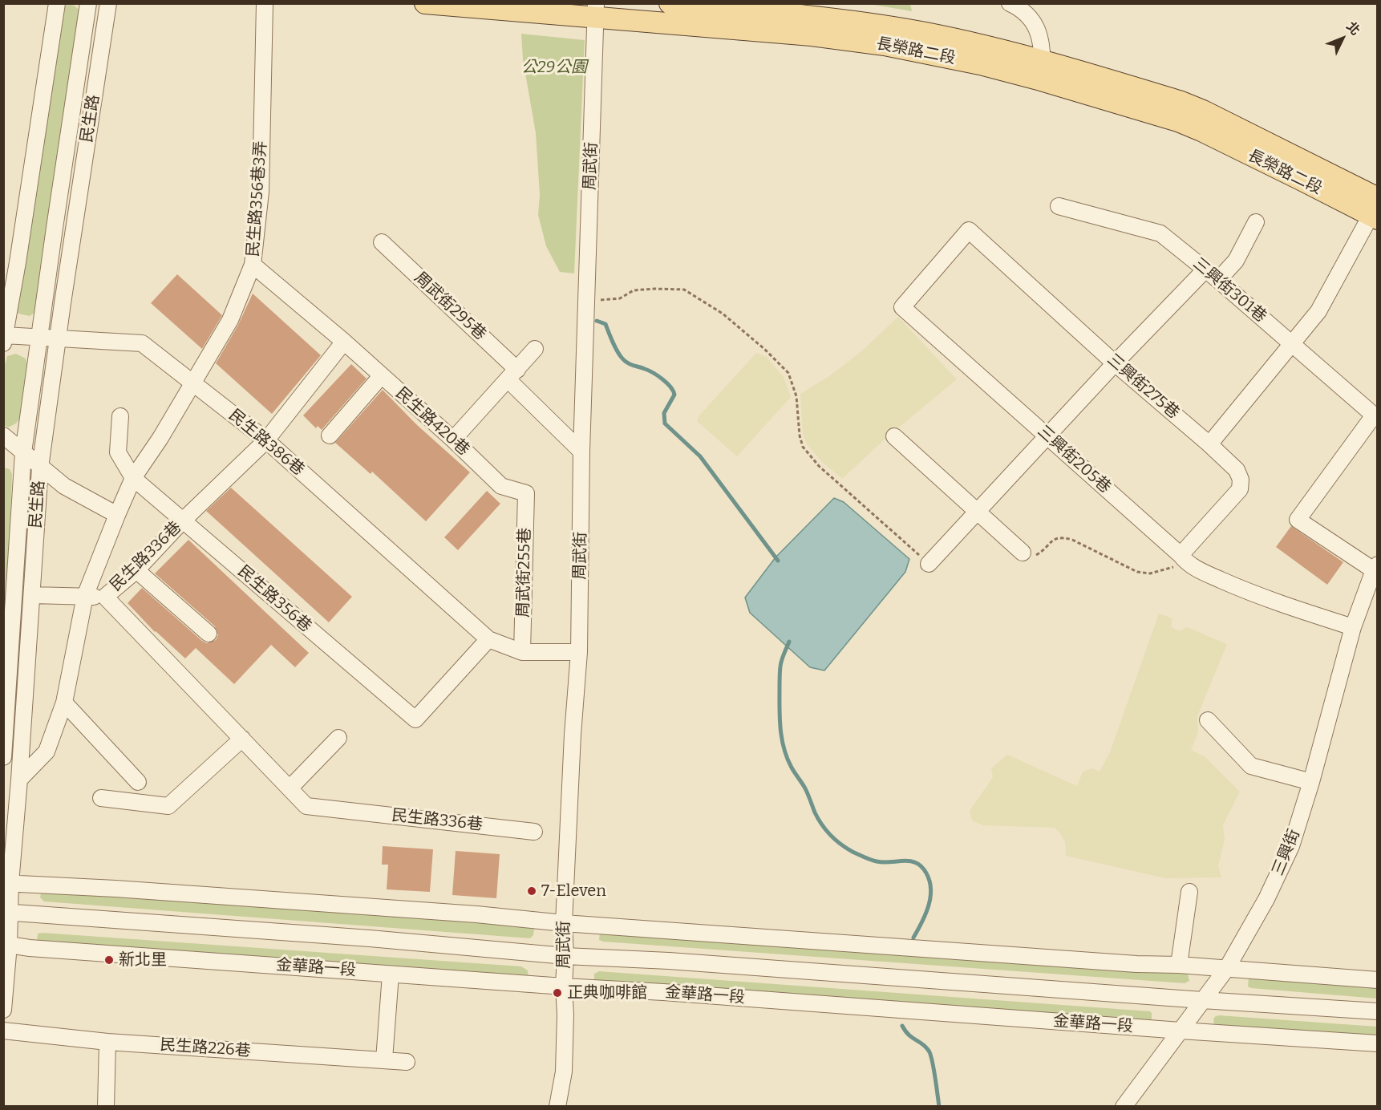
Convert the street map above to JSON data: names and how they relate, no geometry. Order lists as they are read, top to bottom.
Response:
{
  "streets": {
    "main road": ["長榮路二段"],
    "street": [
      "民生路",
      "周武街",
      "民生路356巷3弄",
      "三興街301巷",
      "周武街295巷",
      "三興街275巷",
      "民生路420巷",
      "民生路386巷",
      "三興街205巷",
      "民生路336巷",
      "周武街255巷",
      "民生路356巷",
      "三興街",
      "金華路一段",
      "民生路226巷"
    ]
  },
  "crossings": [
    ["長榮路二段", "周武街"],
    ["民生路", "民生路386巷"],
    ["民生路", "金華路一段"],
    ["周武街", "周武街295巷"],
    ["周武街", "金華路一段"],
    ["民生路356巷3弄", "民生路420巷"],
    ["民生路356巷3弄", "民生路386巷"],
    ["民生路356巷3弄", "民生路356巷"],
    ["三興街275巷", "三興街205巷"],
    ["民生路420巷", "周武街255巷"],
    ["民生路386巷", "民生路336巷"],
    ["民生路386巷", "民生路356巷"],
    ["三興街205巷", "三興街"],
    ["民生路336巷", "民生路356巷"],
    ["三興街", "金華路一段"]
  ],
  "parks": ["公29公園"],
  "places": ["7-Eleven", "新北里", "正典咖啡館"],
  "north": "top right"
}
